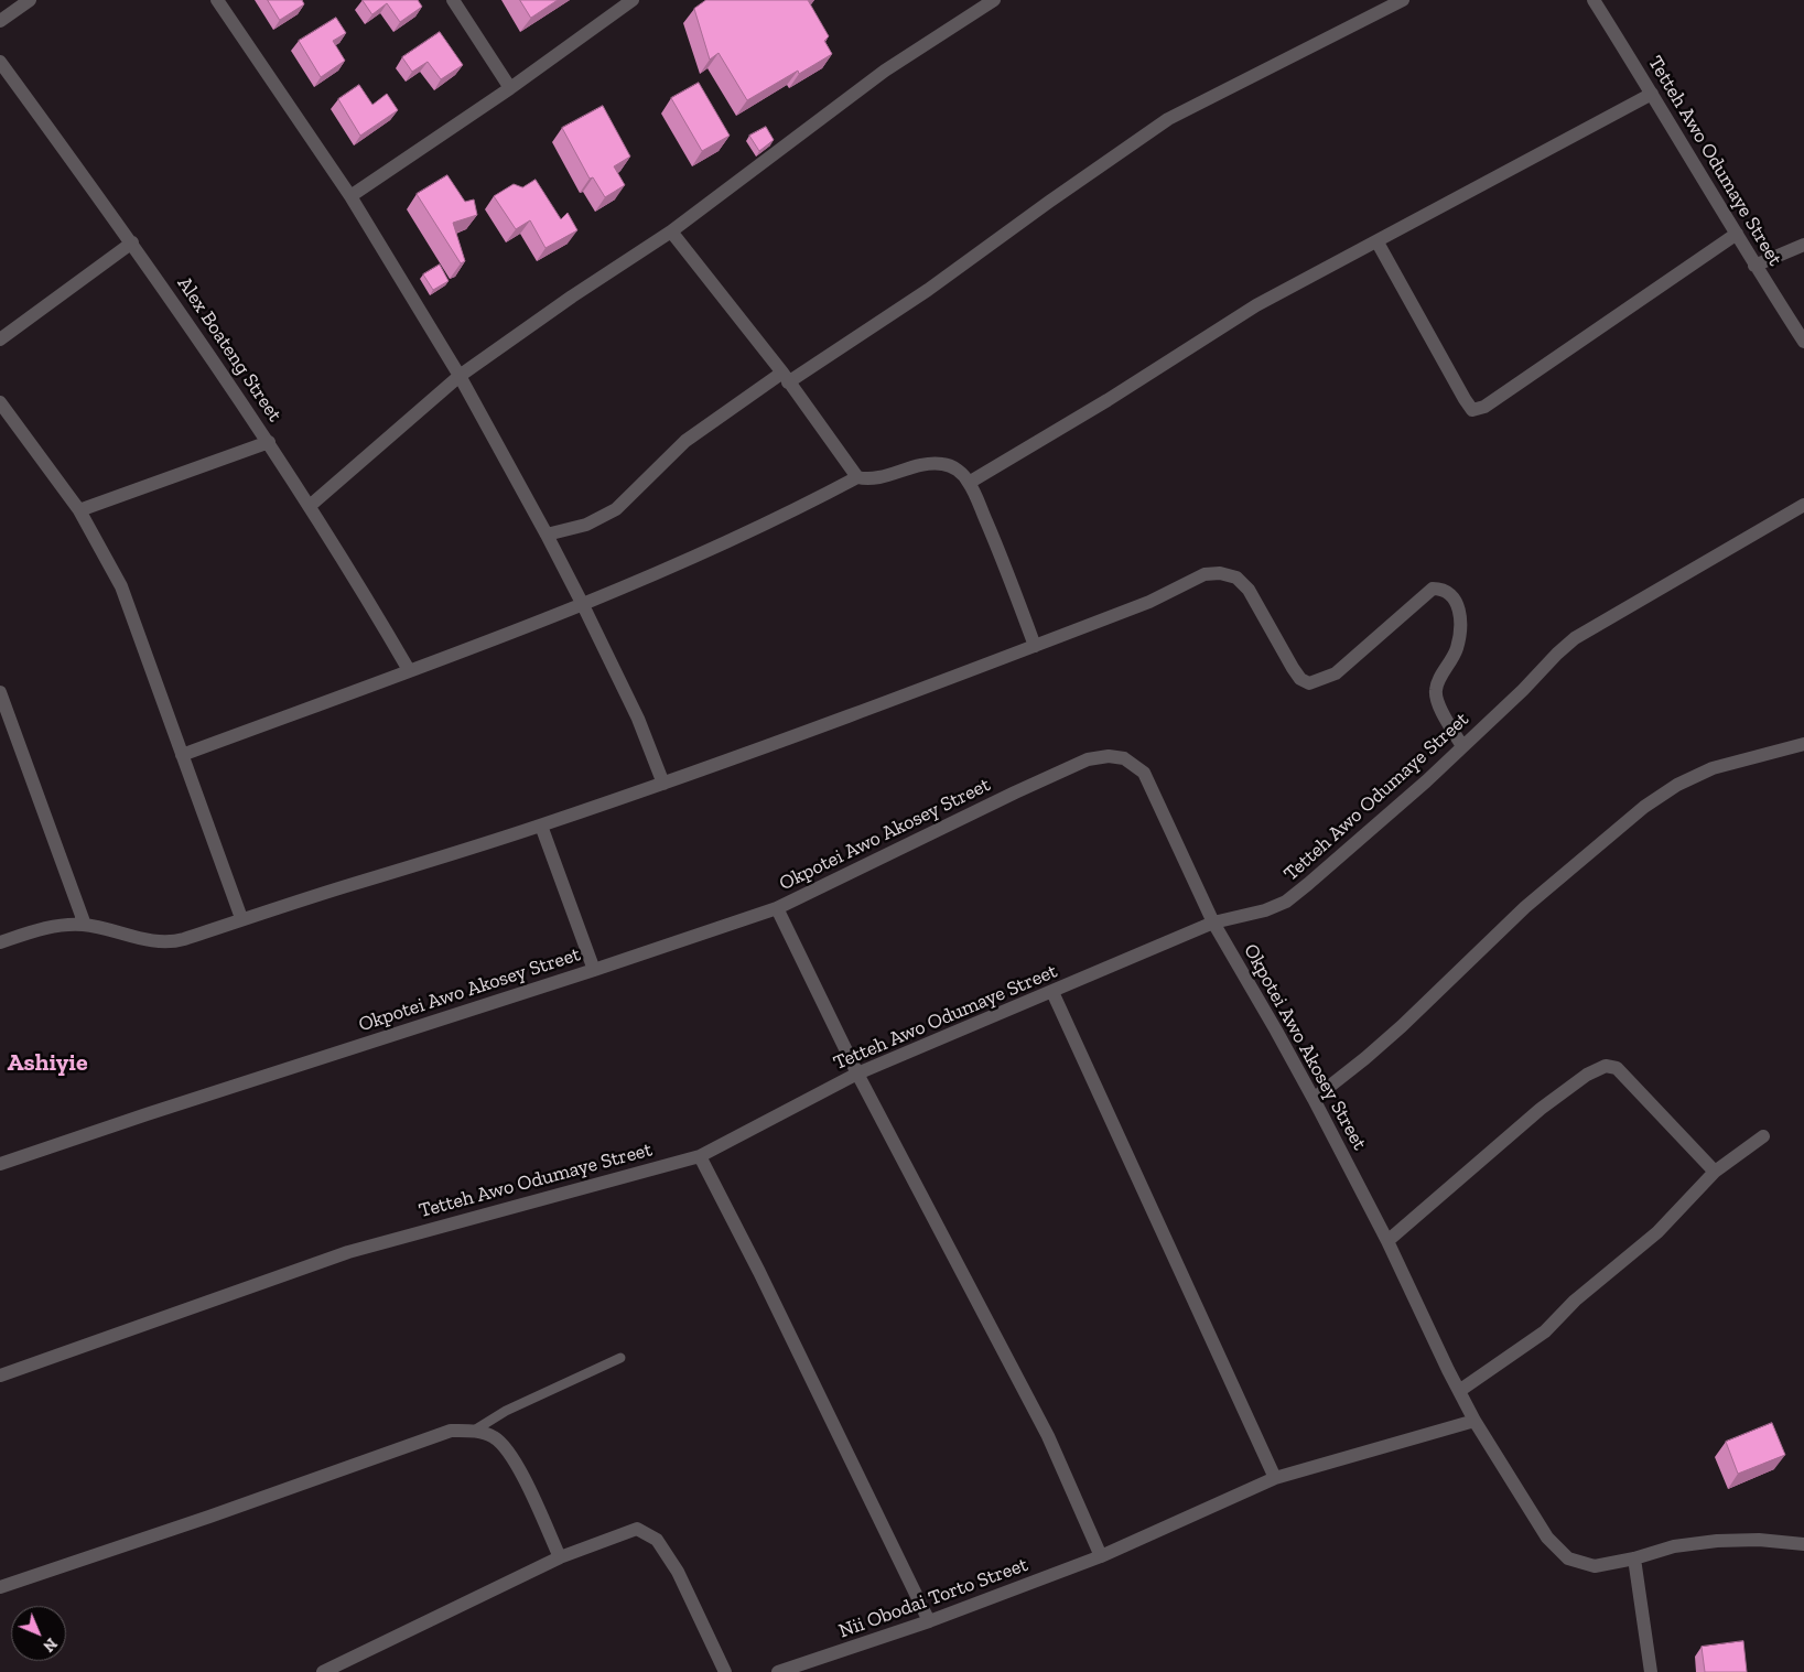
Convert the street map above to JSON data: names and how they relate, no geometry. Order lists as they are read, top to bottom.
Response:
{
  "streets": {
    "street": [
      "Tetteh Awo Odumaye Street",
      "Alex Boateng Street",
      "Okpotei Awo Akosey Street",
      "Nii Obodai Torto Street"
    ]
  },
  "crossings": [
    ["Tetteh Awo Odumaye Street", "Okpotei Awo Akosey Street"],
    ["Okpotei Awo Akosey Street", "Nii Obodai Torto Street"]
  ],
  "districts": ["Ashiyie"],
  "north": "bottom right"
}
